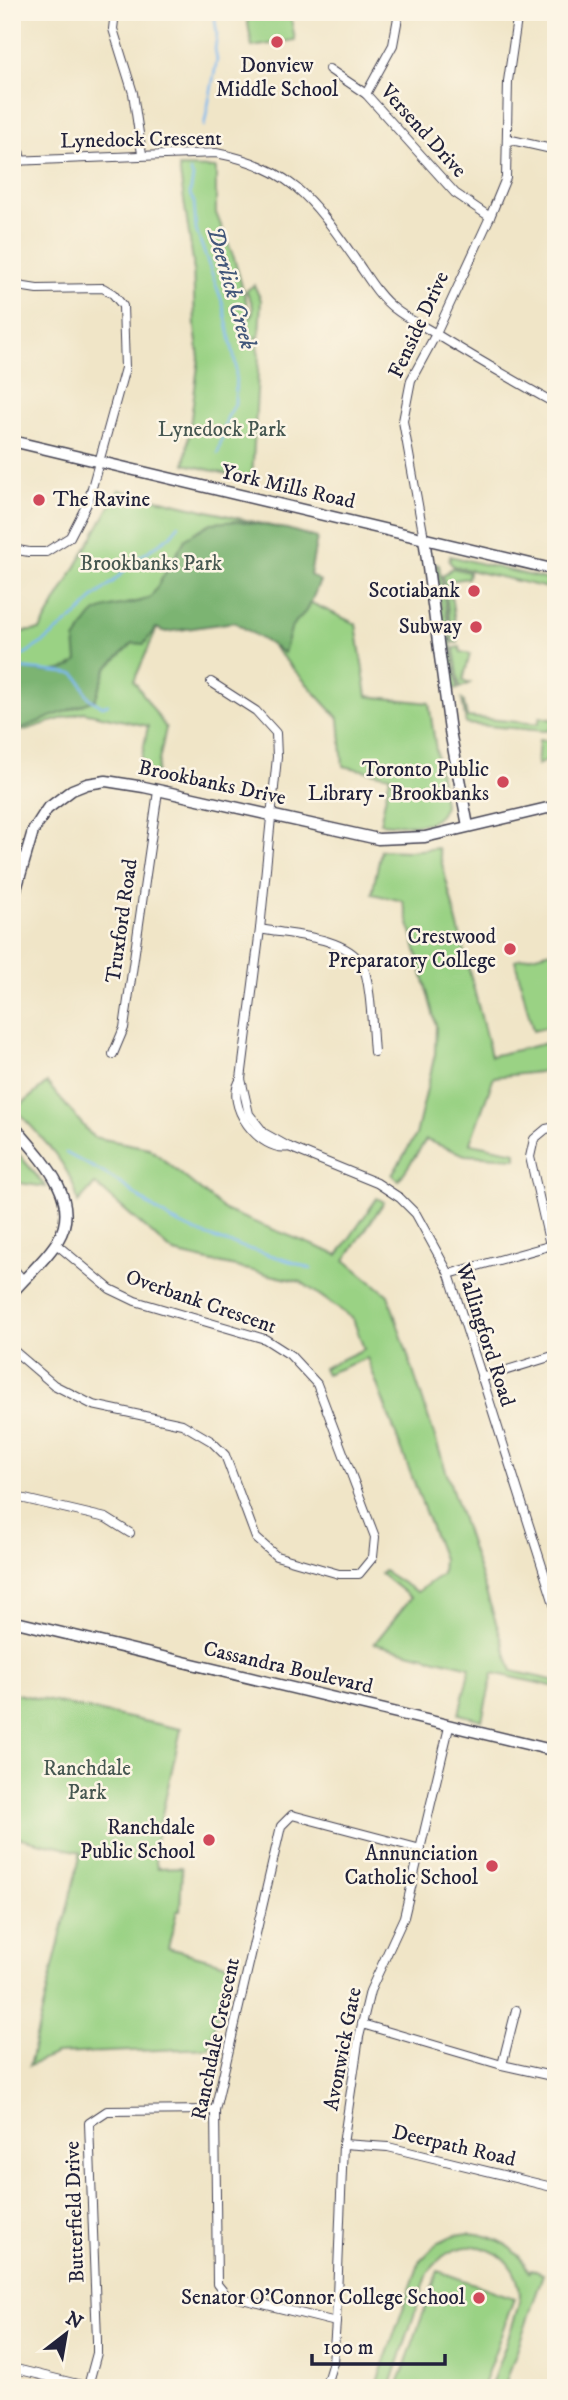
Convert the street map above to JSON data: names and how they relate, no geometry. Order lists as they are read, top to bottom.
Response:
{
  "streets": {
    "street": [
      "Versend Drive",
      "Lynedock Crescent",
      "Fenside Drive",
      "York Mills Road",
      "Brookbanks Drive",
      "Truxford Road",
      "Overbank Crescent",
      "Wallingford Road",
      "Cassandra Boulevard",
      "Ranchdale Crescent",
      "Avonwick Gate",
      "Deerpath Road",
      "Butterfield Drive"
    ]
  },
  "crossings": [
    ["Versend Drive", "Fenside Drive"],
    ["Lynedock Crescent", "Fenside Drive"],
    ["Fenside Drive", "York Mills Road"],
    ["Fenside Drive", "Brookbanks Drive"],
    ["Brookbanks Drive", "Truxford Road"],
    ["Brookbanks Drive", "Wallingford Road"],
    ["Cassandra Boulevard", "Avonwick Gate"],
    ["Ranchdale Crescent", "Avonwick Gate"],
    ["Ranchdale Crescent", "Butterfield Drive"],
    ["Avonwick Gate", "Deerpath Road"]
  ],
  "water": ["Deerlick Creek"],
  "parks": ["Lynedock Park", "Brookbanks Park", "Ranchdale Park"],
  "places": [
    "Donview Middle School",
    "The Ravine",
    "Scotiabank",
    "Subway",
    "Toronto Public Library - Brookbanks",
    "Crestwood Preparatory College",
    "Ranchdale Public School",
    "Annunciation Catholic School",
    "Senator O'Connor College School"
  ],
  "scale_bar": "100 m",
  "north": "top right"
}
